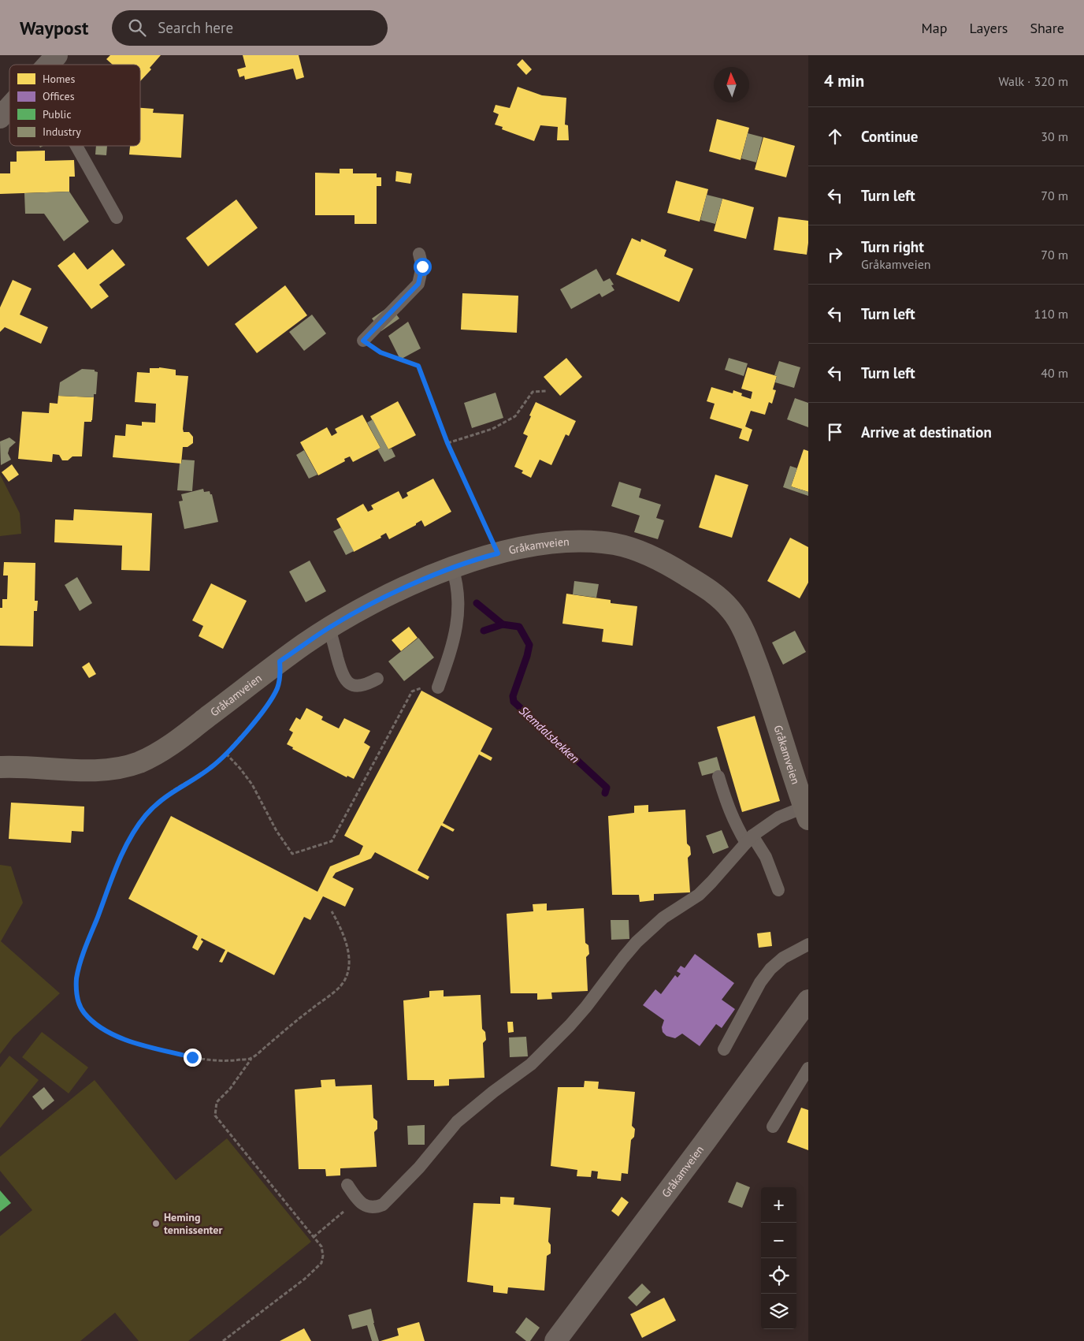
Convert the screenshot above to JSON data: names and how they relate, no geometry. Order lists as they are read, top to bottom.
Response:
{
  "streets": {
    "street": ["Gråkamveien"]
  },
  "water": ["Slemdalsbekken"],
  "places": ["Heming tennissenter"],
  "legend": [
    "Homes",
    "Offices",
    "Public",
    "Industry"
  ],
  "north": "top",
  "page": {
    "header": "Waypost",
    "search": "Search here",
    "nav": ["Map", "Layers", "Share"],
    "heading": ["4 min", "Walk · 320 m"],
    "list": [
      ["Continue", "30 m"],
      ["Turn left", "70 m"],
      ["Turn right", "Gråkamveien", "70 m"],
      ["Turn left", "110 m"],
      ["Turn left", "40 m"],
      "Arrive at destination"
    ],
    "map_buttons": ["+", "−"]
  }
}
